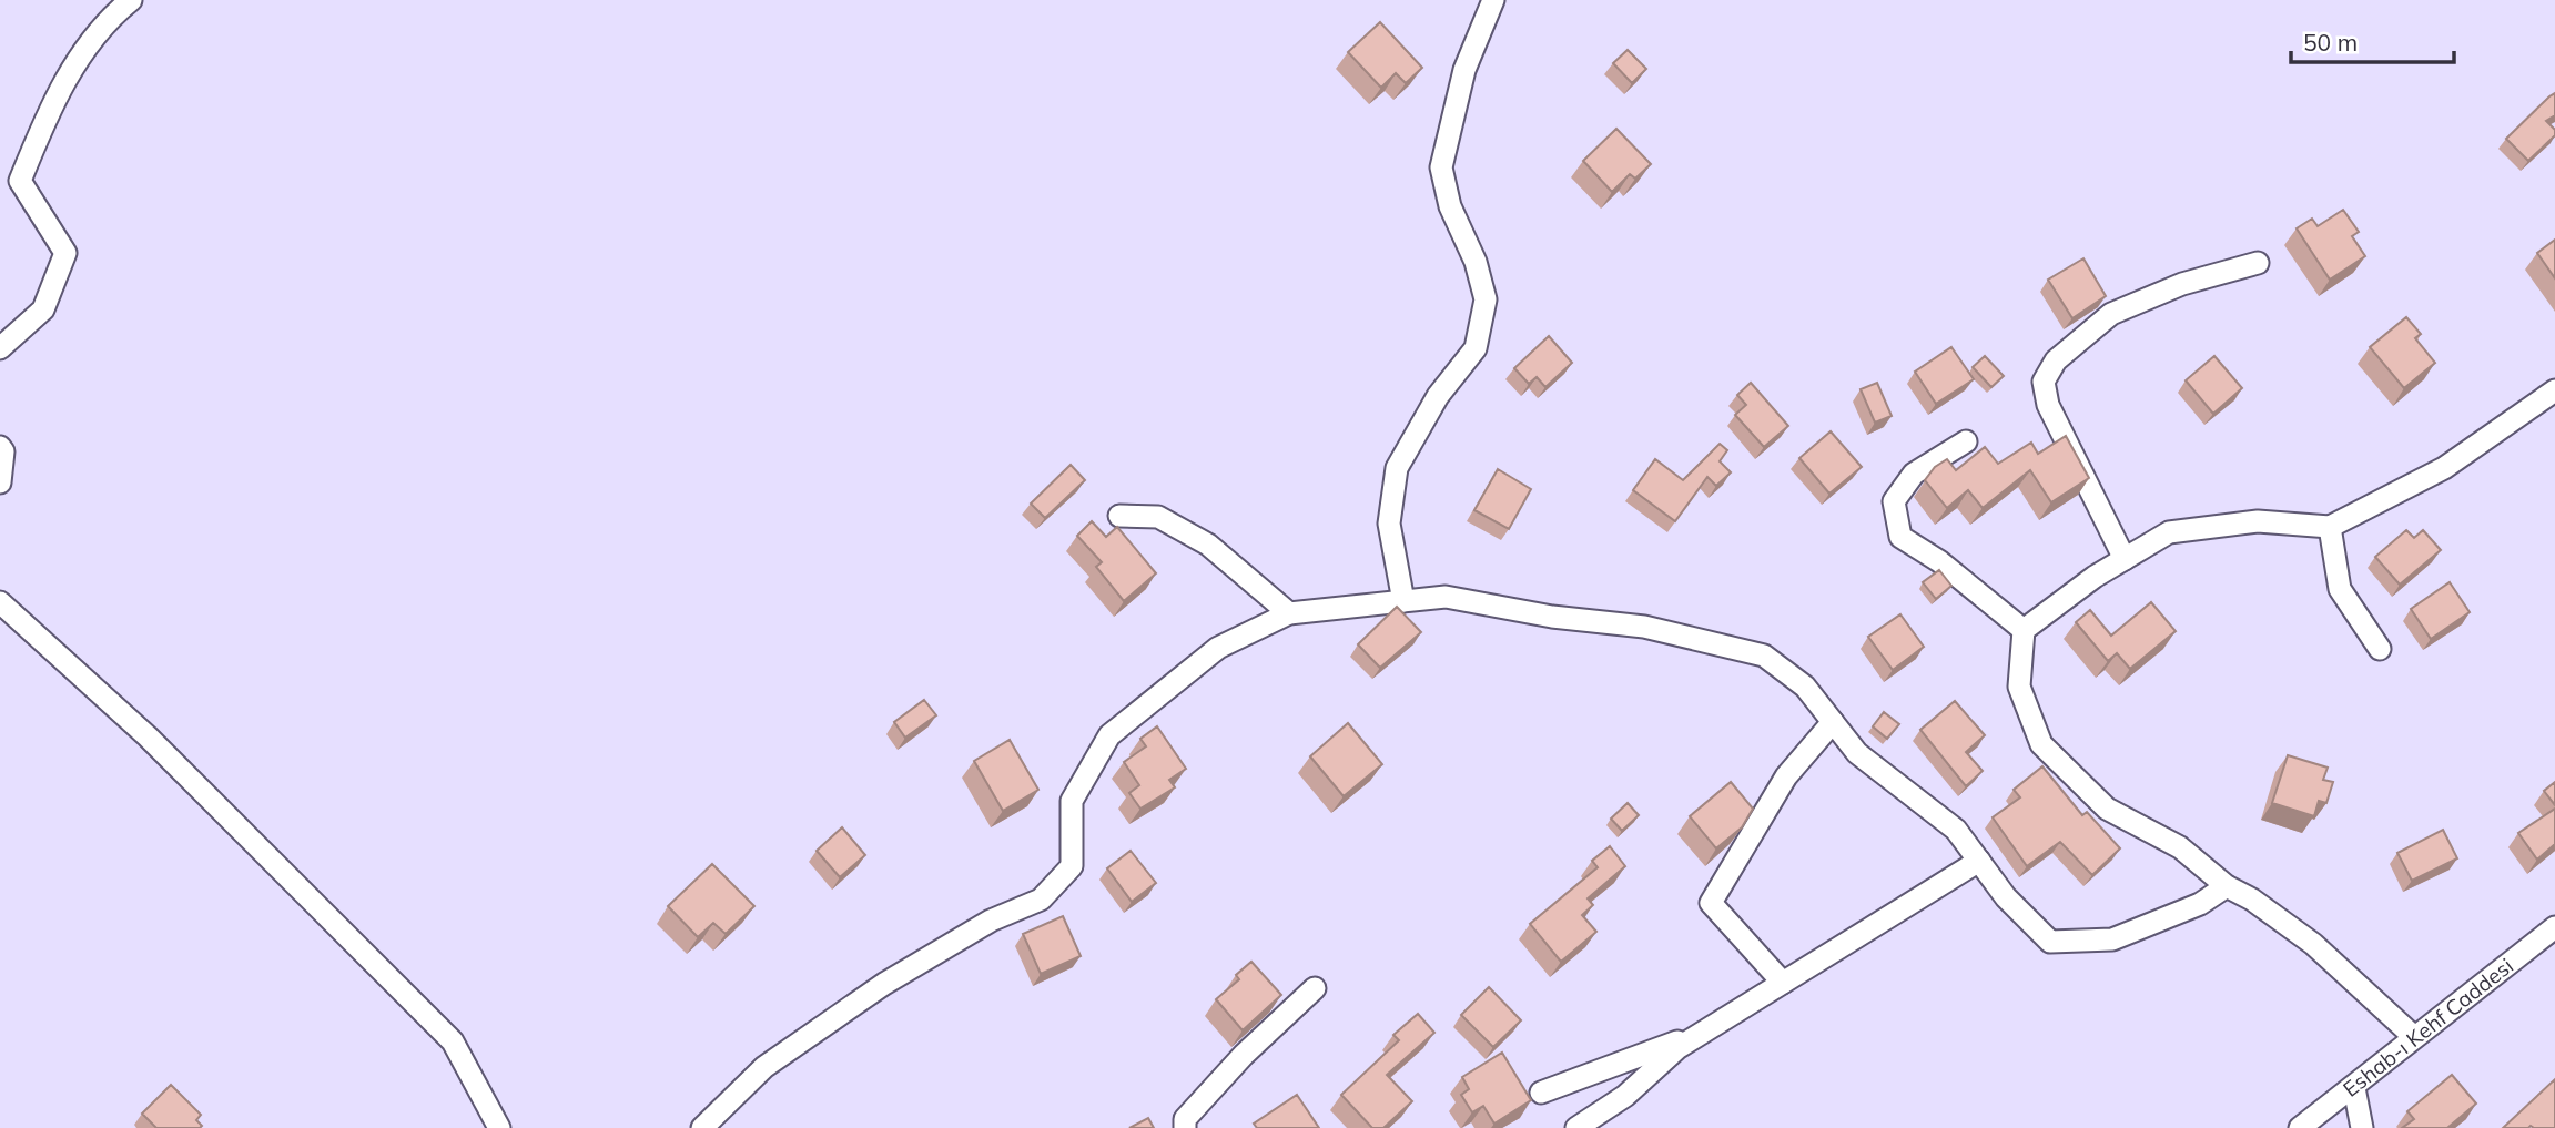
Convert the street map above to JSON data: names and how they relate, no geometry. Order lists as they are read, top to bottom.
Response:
{
  "streets": {
    "street": ["Eshab-ı Kehf Caddesi"]
  },
  "scale_bar": "50 m"
}
